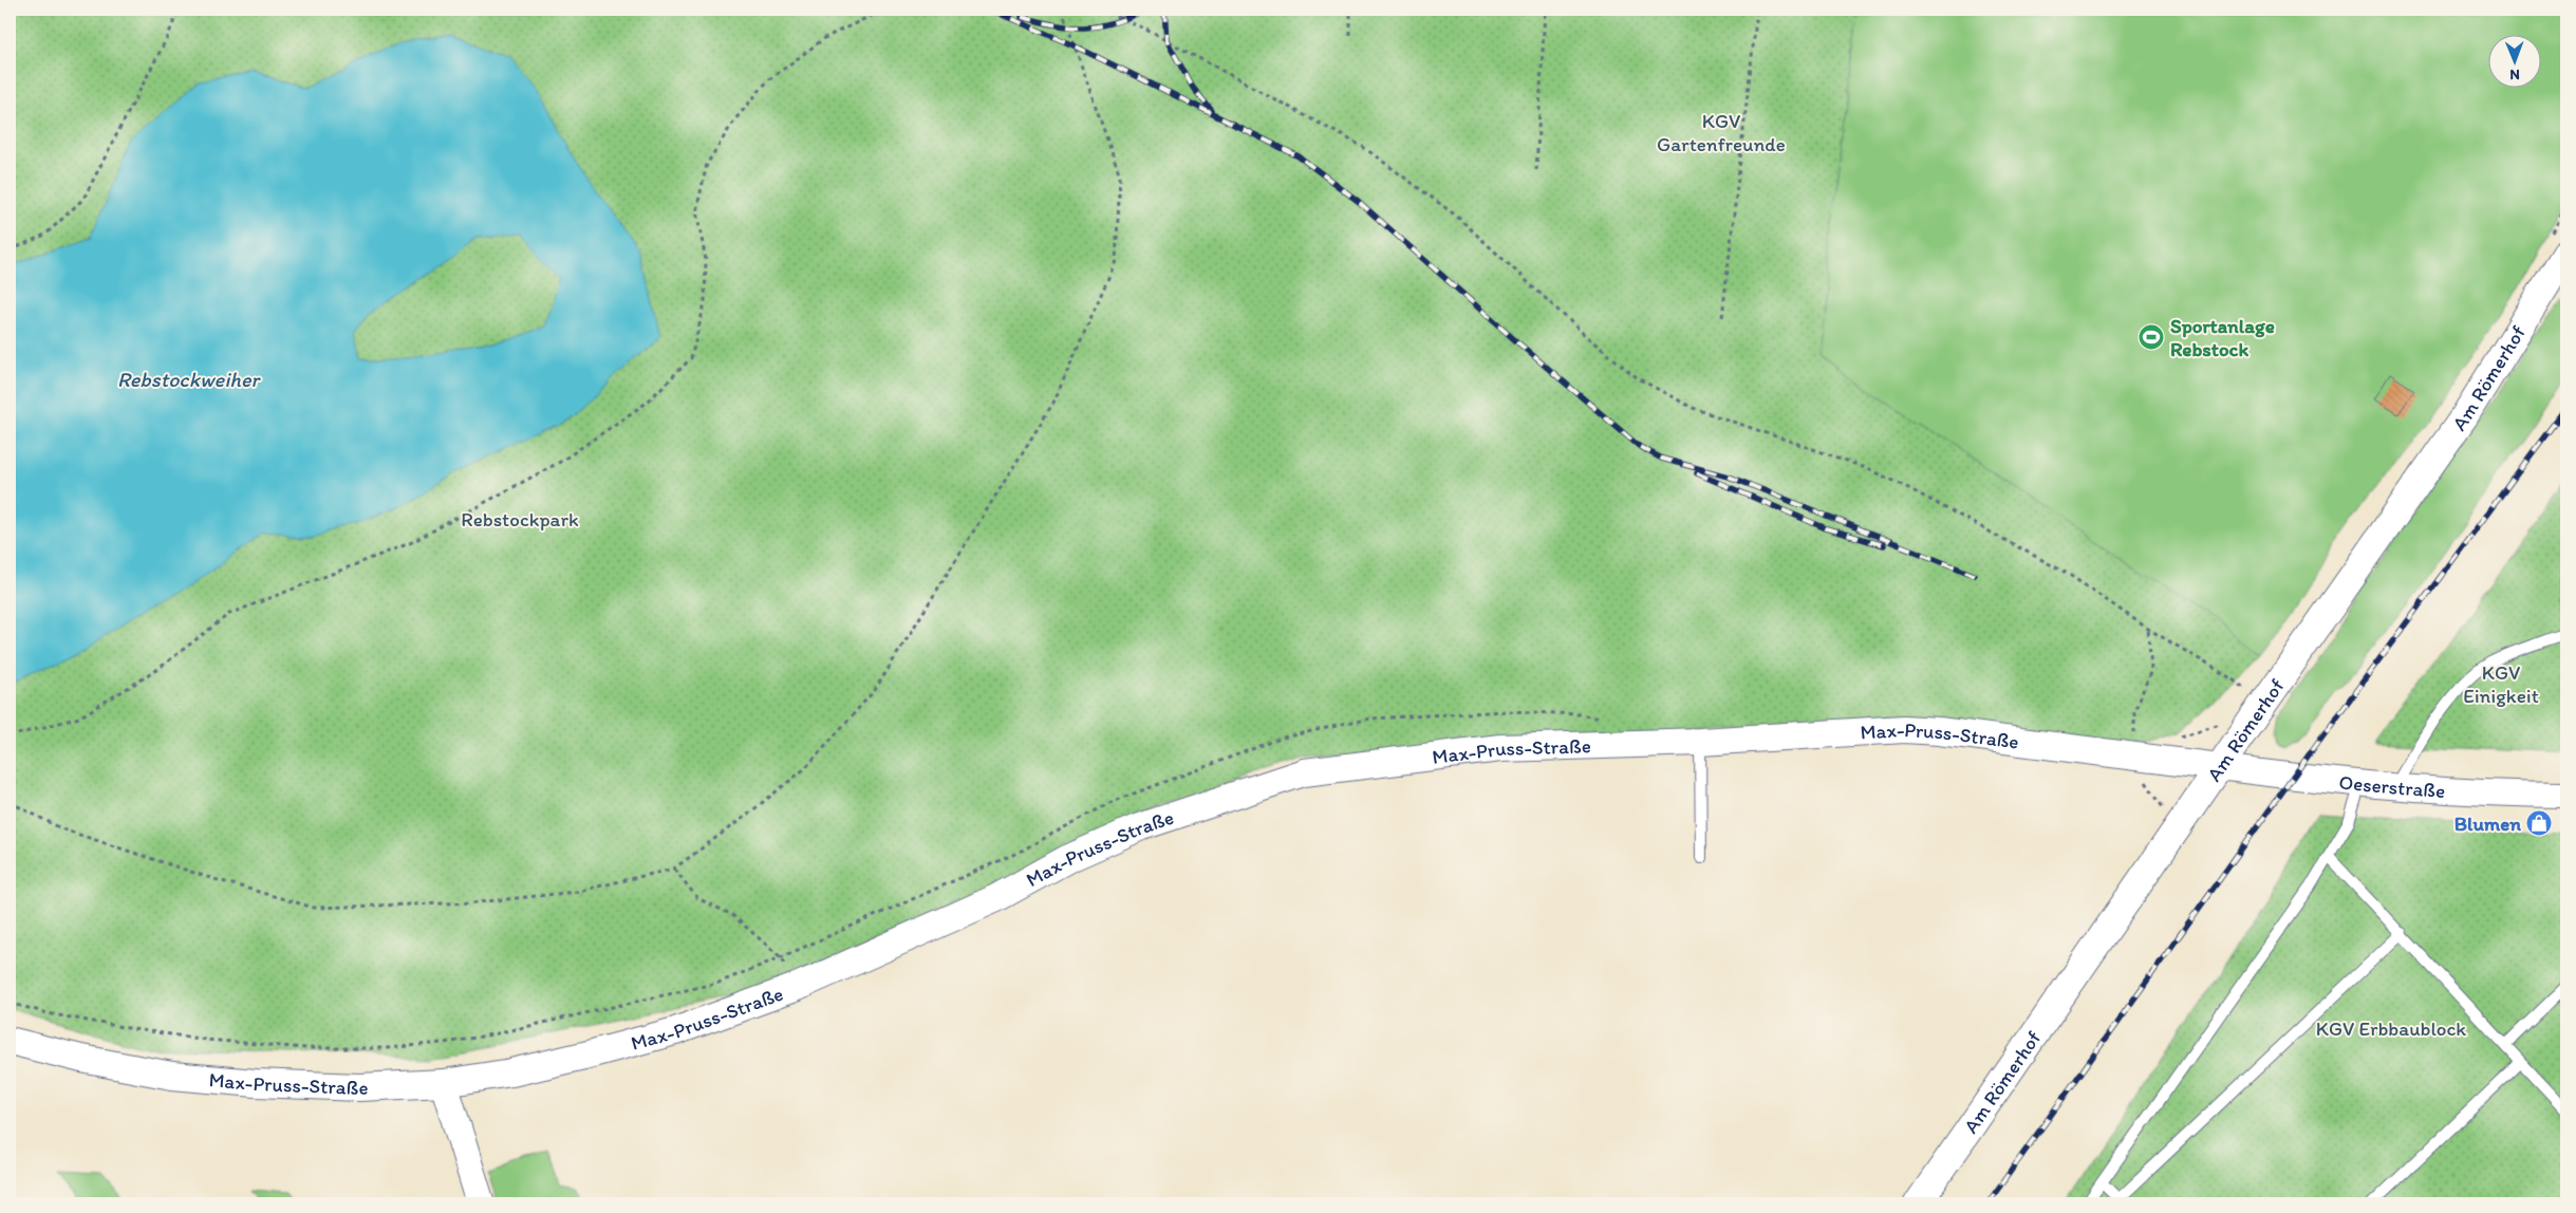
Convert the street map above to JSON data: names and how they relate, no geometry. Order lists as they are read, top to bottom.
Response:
{
  "streets": {
    "main road": ["Am Römerhof", "Max-Pruss-Straße"],
    "street": ["Oeserstraße"]
  },
  "crossings": [
    ["Am Römerhof", "Max-Pruss-Straße"],
    ["Am Römerhof", "Oeserstraße"],
    ["Max-Pruss-Straße", "Oeserstraße"]
  ],
  "water": ["Rebstockweiher"],
  "parks": [
    "KGV Gartenfreunde",
    "Rebstockpark",
    "KGV Einigkeit",
    "KGV Erbbaublock"
  ],
  "places": {
    "sports": ["Sportanlage Rebstock"],
    "shop": ["Blumen"]
  },
  "north": "bottom"
}
